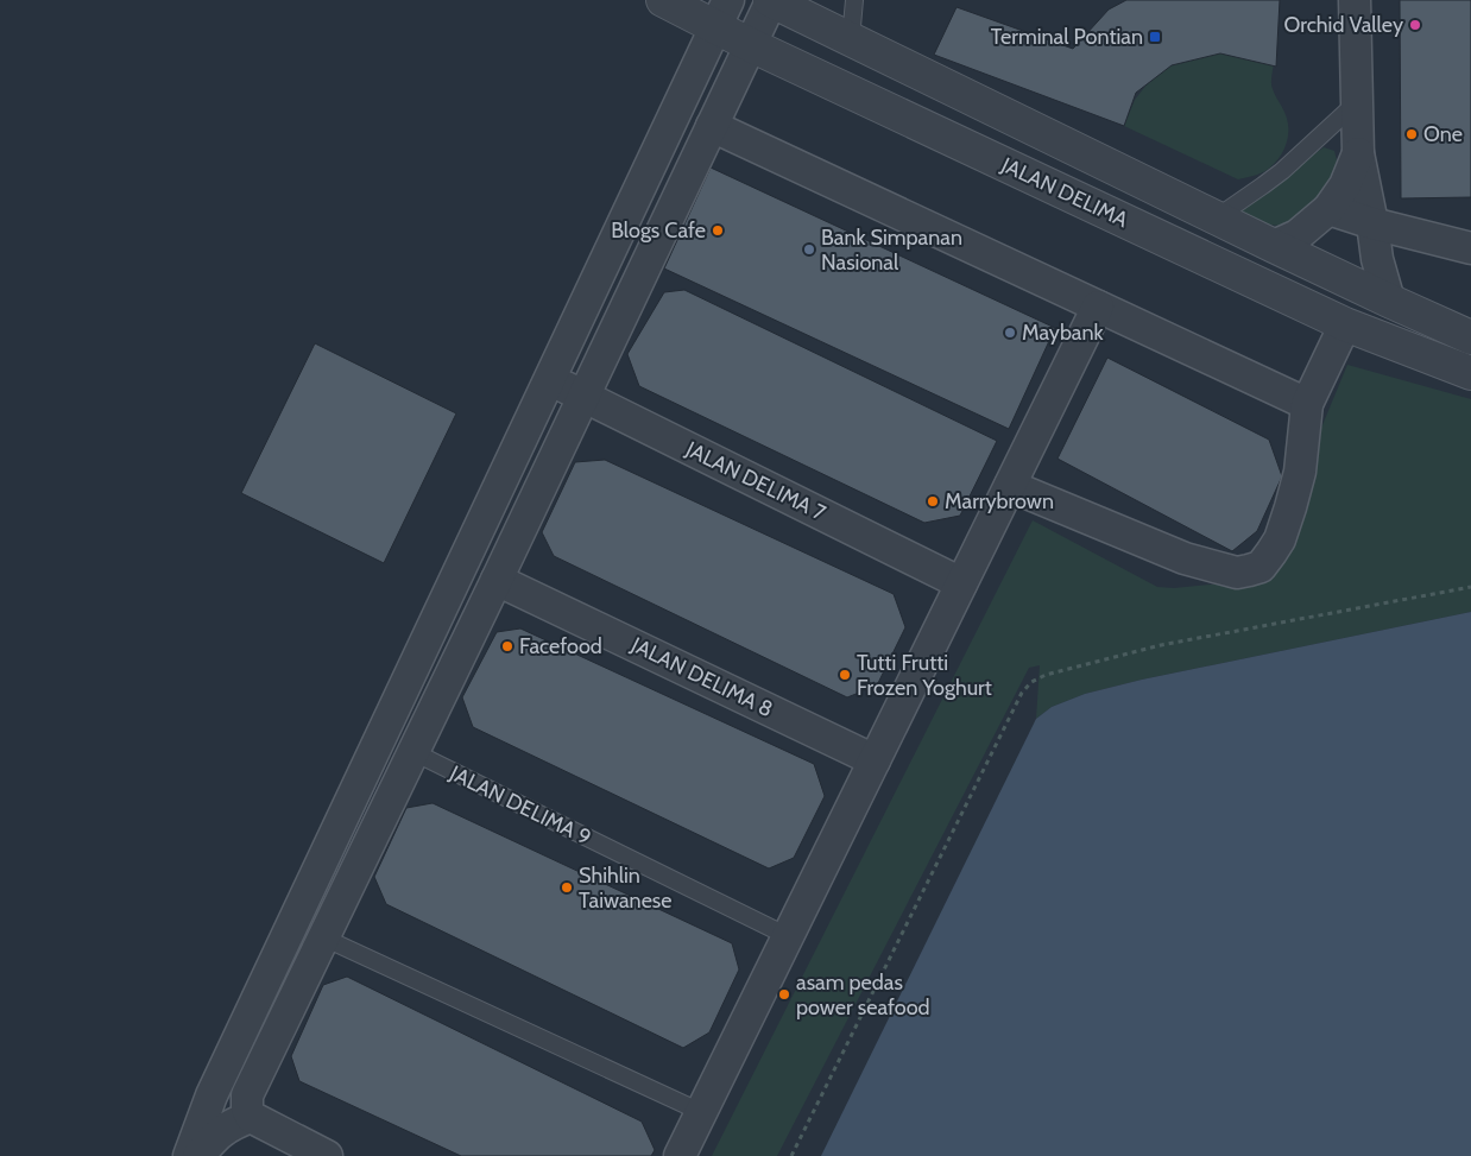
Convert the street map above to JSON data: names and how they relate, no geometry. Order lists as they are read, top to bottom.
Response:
{
  "streets": {
    "street": ["JALAN DELIMA", "JALAN DELIMA 7", "JALAN DELIMA 8"],
    "lane": ["JALAN DELIMA 9"]
  },
  "places": {
    "other": [
      "Orchid Valley",
      "One",
      "Blogs Cafe",
      "Bank Simpanan Nasional",
      "Maybank",
      "Marrybrown",
      "Facefood",
      "Tutti Frutti Frozen Yoghurt",
      "Shihlin Taiwanese",
      "asam pedas power seafood"
    ],
    "transit": ["Terminal Pontian"]
  }
}
